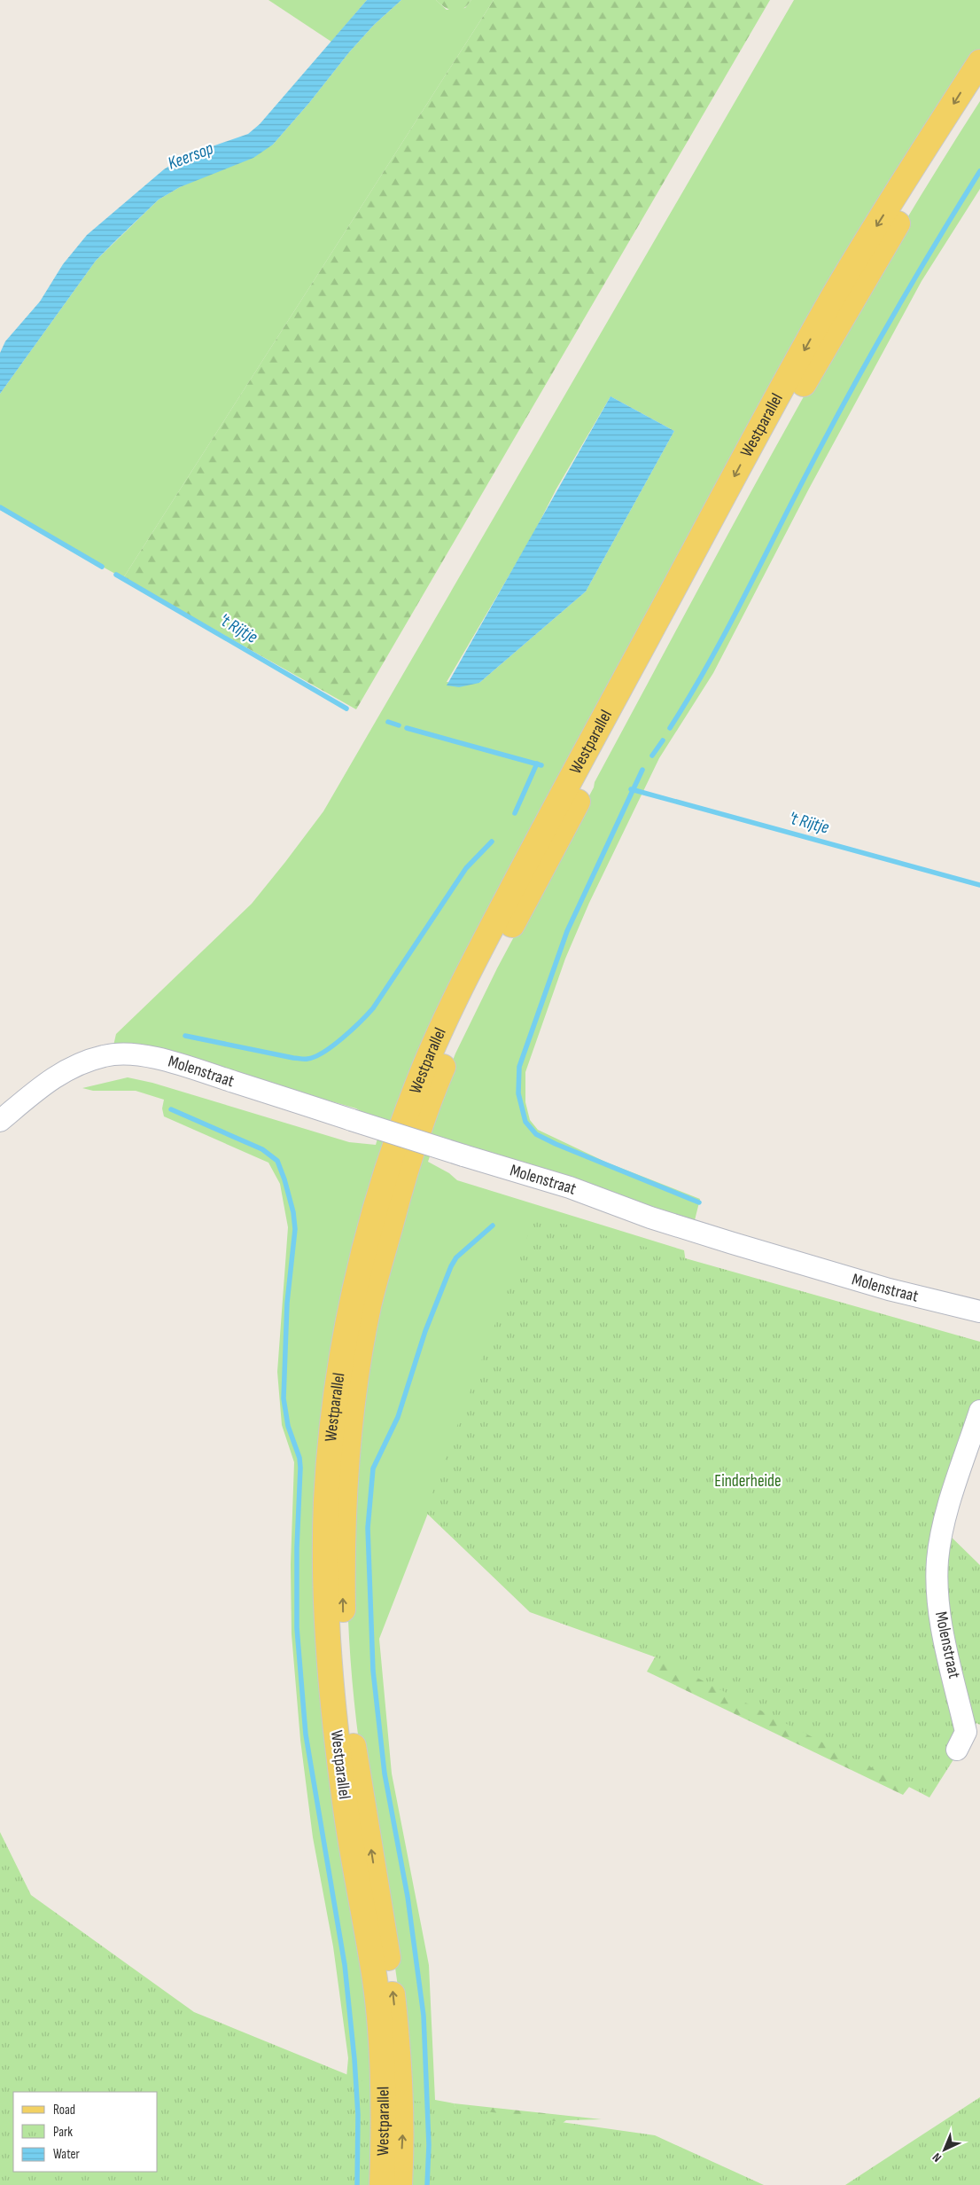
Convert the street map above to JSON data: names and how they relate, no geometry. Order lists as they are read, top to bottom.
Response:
{
  "streets": {
    "main road": ["Westparallel"],
    "street": ["Molenstraat"]
  },
  "water": ["Keersop", "'t Rijtje"],
  "parks": ["Einderheide"],
  "legend": ["Road", "Park", "Water"],
  "north": "bottom left"
}
